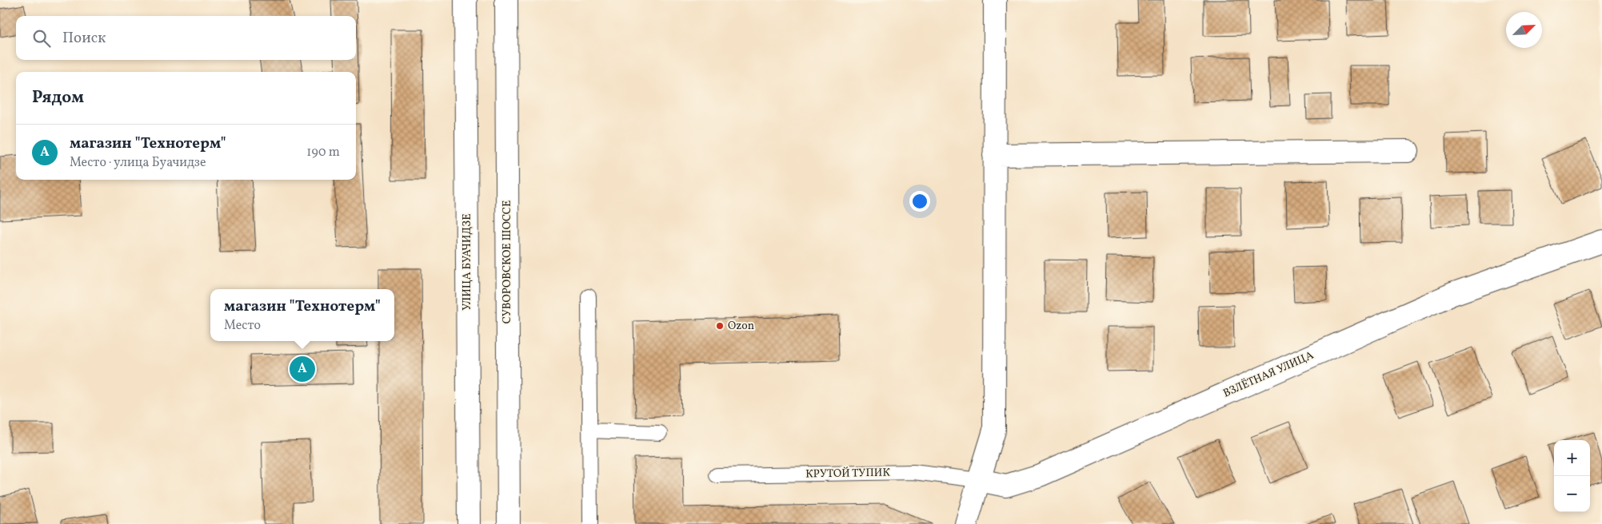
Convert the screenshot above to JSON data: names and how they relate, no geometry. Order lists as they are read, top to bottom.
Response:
{
  "streets": {
    "street": ["УЛИЦА БУАЧИДЗЕ", "СУВОРОВСКОЕ ШОССЕ", "ВЗЛЁТНАЯ УЛИЦА"],
    "lane": ["КРУТОЙ ТУПИК"]
  },
  "crossings": [
    ["ВЗЛЁТНАЯ УЛИЦА", "КРУТОЙ ТУПИК"]
  ],
  "places": ["Ozon"],
  "north": "top right",
  "page": {
    "search": "Поиск",
    "heading": "Рядом",
    "list": [
      {
        "mark": "A",
        "name": "магазин \"Технотерм\"",
        "note": "Место · улица Буачидзе",
        "value": "190 m"
      }
    ],
    "popup": ["магазин \"Технотерм\"", "Место"],
    "pins": "A",
    "map_buttons": ["+", "−"]
  }
}
